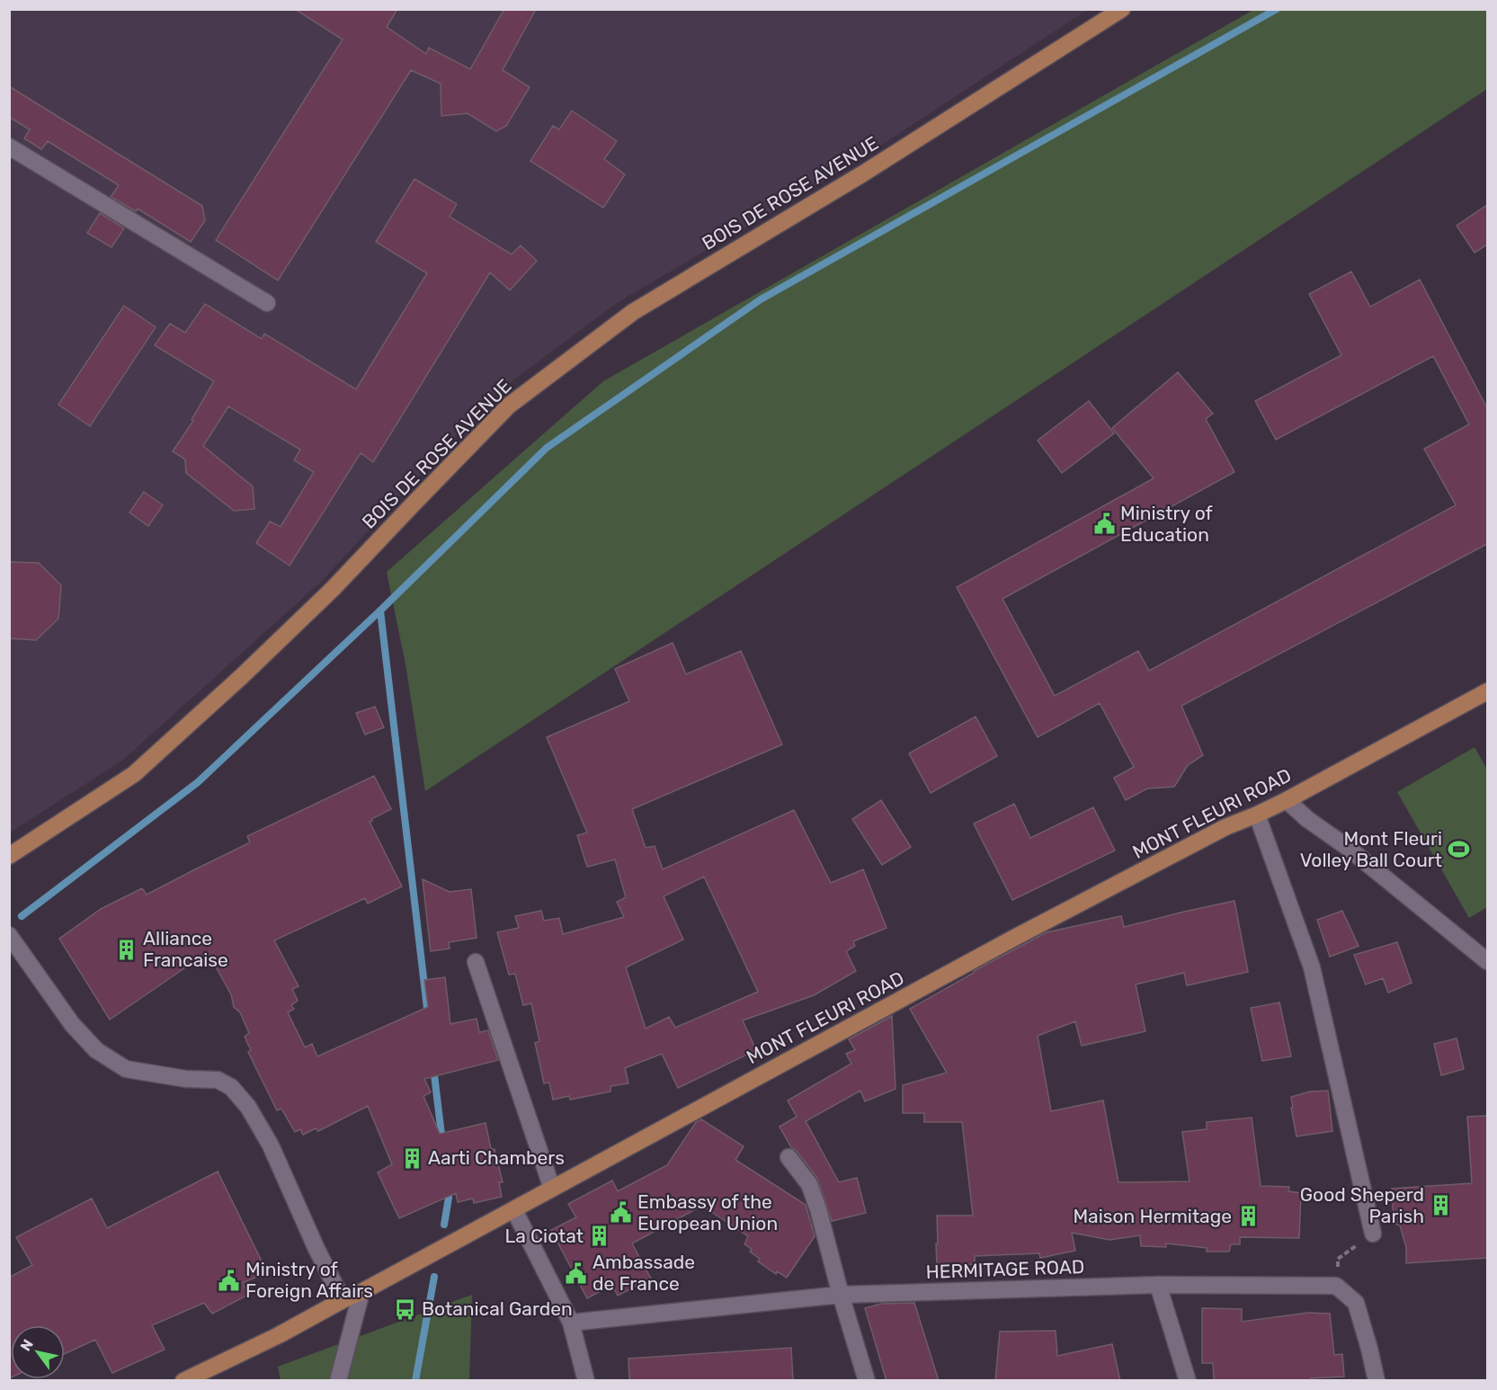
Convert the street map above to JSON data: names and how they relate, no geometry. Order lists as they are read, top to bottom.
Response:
{
  "streets": {
    "main road": ["BOIS DE ROSE AVENUE", "MONT FLEURI ROAD"],
    "street": ["HERMITAGE ROAD"]
  },
  "places": {
    "public building": [
      "Ministry of Education",
      "Embassy of the European Union",
      "Ambassade de France",
      "Ministry of Foreign Affairs"
    ],
    "sports": ["Mont Fleuri Volley Ball Court"],
    "building": [
      "Alliance Francaise",
      "Aarti Chambers",
      "Good Sheperd Parish",
      "Maison Hermitage",
      "La Ciotat"
    ],
    "bus stop": ["Botanical Garden"]
  },
  "north": "top left"
}
